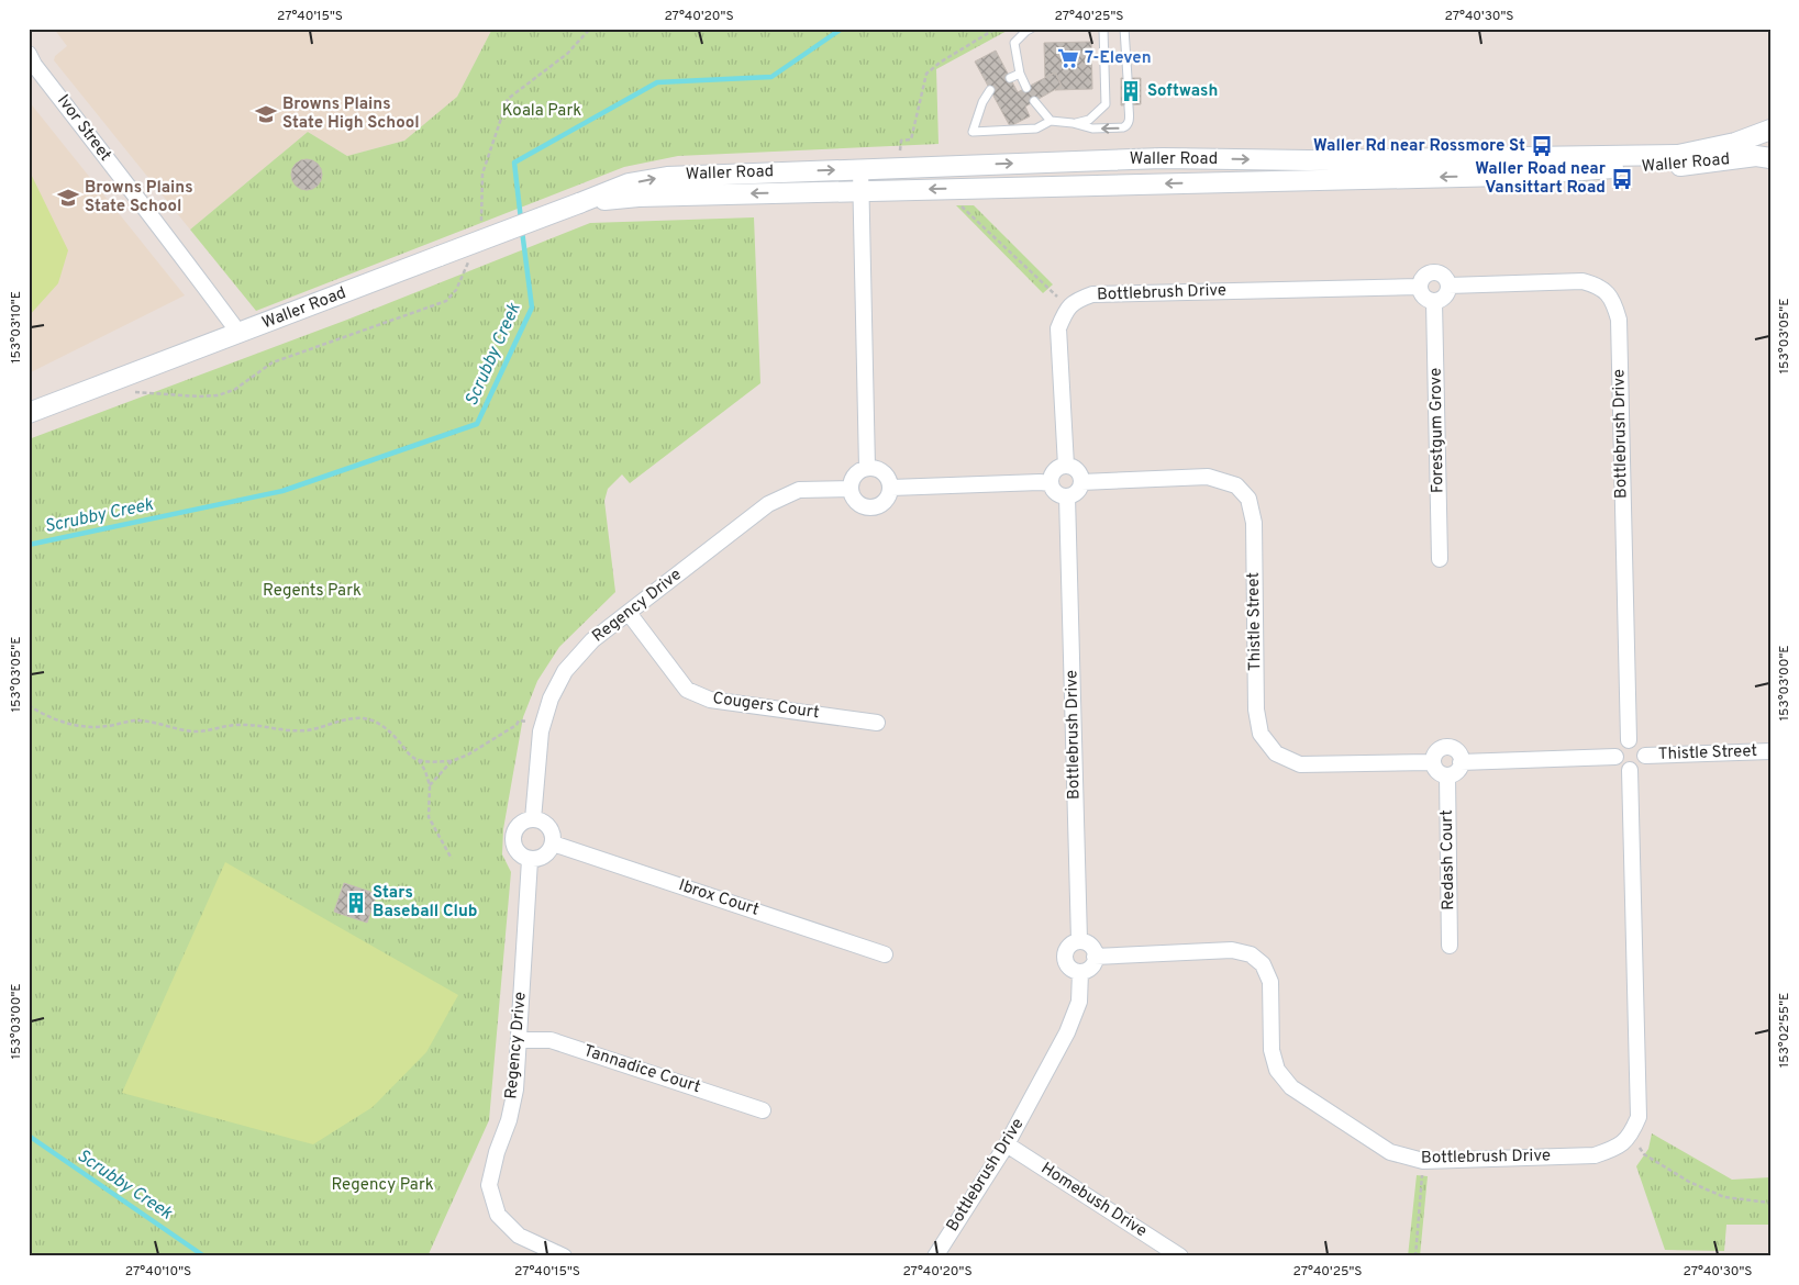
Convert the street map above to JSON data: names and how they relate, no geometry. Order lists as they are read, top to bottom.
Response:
{
  "streets": {
    "street": [
      "Ivor Street",
      "Waller Road",
      "Bottlebrush Drive",
      "Forestgum Grove",
      "Regency Drive",
      "Thistle Street",
      "Cougers Court",
      "Redash Court",
      "Ibrox Court",
      "Tannadice Court",
      "Homebush Drive"
    ]
  },
  "crossings": [
    ["Ivor Street", "Waller Road"],
    ["Bottlebrush Drive", "Forestgum Grove"],
    ["Bottlebrush Drive", "Thistle Street"],
    ["Bottlebrush Drive", "Homebush Drive"],
    ["Regency Drive", "Cougers Court"],
    ["Regency Drive", "Ibrox Court"],
    ["Regency Drive", "Tannadice Court"],
    ["Thistle Street", "Redash Court"]
  ],
  "water": ["Scrubby Creek"],
  "parks": ["Koala Park", "Regents Park", "Regency Park"],
  "places": {
    "supermarket": ["7-Eleven"],
    "building": ["Softwash", "Stars Baseball Club"],
    "school or university": ["Browns Plains State High School", "Browns Plains State School"],
    "bus stop": ["Waller Rd near Rossmore St", "Waller Road near Vansittart Road"]
  },
  "coordinates": [
    "27°40'15\"S",
    "27°40'20\"S",
    "27°40'25\"S",
    "27°40'30\"S",
    "153°03'10\"E",
    "153°03'05\"E",
    "153°03'00\"E",
    "153°02'55\"E",
    "27°40'10\"S"
  ]
}
